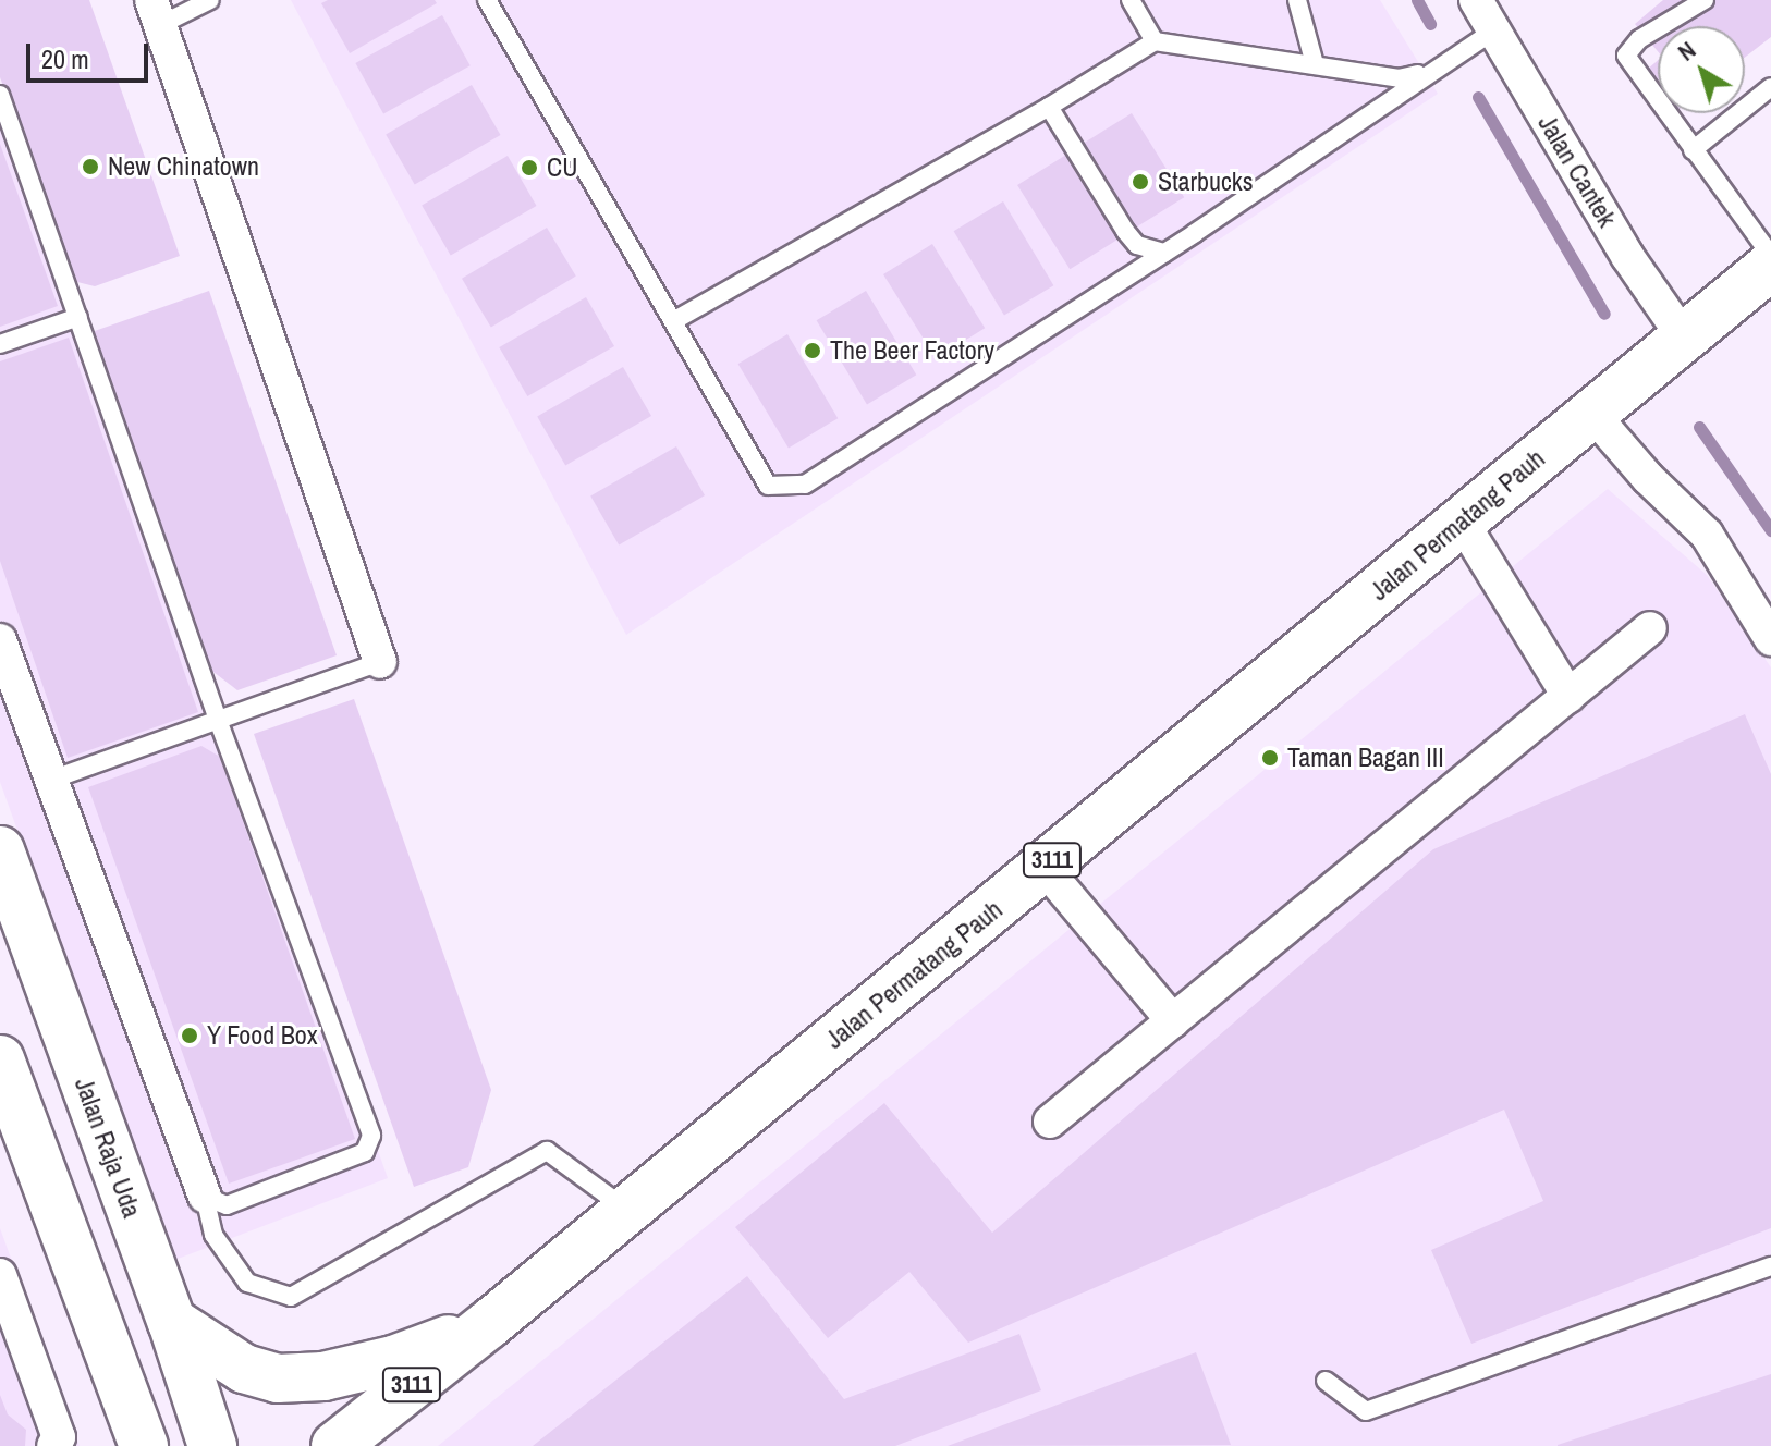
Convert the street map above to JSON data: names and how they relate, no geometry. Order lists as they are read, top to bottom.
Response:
{
  "streets": {
    "main road": ["Jalan Permatang Pauh", "3111", "Jalan Raja Uda"],
    "street": ["Jalan Cantek"]
  },
  "crossings": [
    ["Jalan Cantek", "Jalan Permatang Pauh"]
  ],
  "places": [
    "New Chinatown",
    "CU",
    "Starbucks",
    "The Beer Factory",
    "Taman Bagan III",
    "Y Food Box"
  ],
  "scale_bar": "20 m",
  "north": "top left"
}
